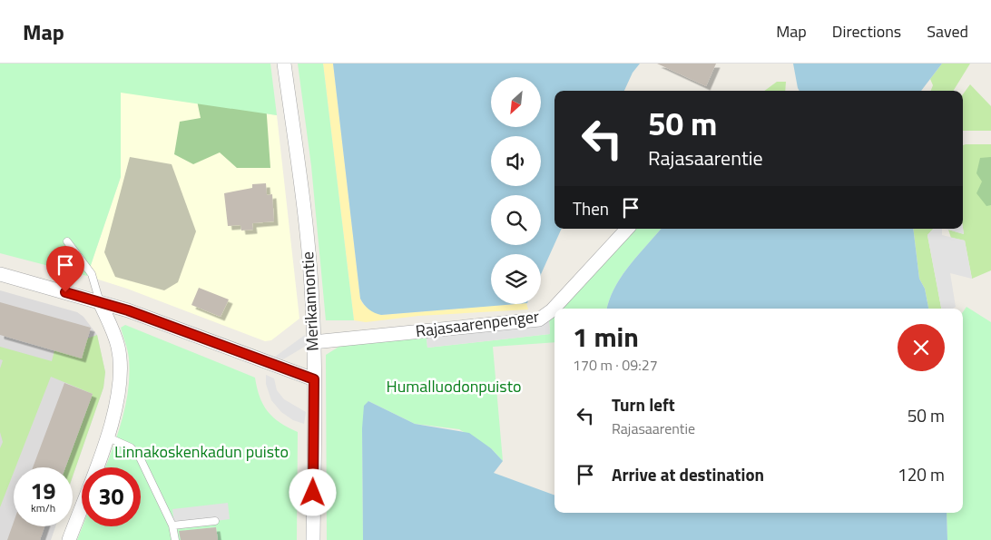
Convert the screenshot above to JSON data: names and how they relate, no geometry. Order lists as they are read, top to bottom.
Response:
{
  "streets": {
    "street": ["Merikannontie", "Rajasaarenpenger"]
  },
  "crossings": [
    ["Merikannontie", "Rajasaarenpenger"]
  ],
  "parks": ["Humalluodonpuisto", "Linnakoskenkadun puisto"],
  "north": "bottom left",
  "page": {
    "header": "Map",
    "nav": ["Map", "Directions", "Saved"],
    "turn": ["50 m", "Rajasaarentie"],
    "then": "Then",
    "heading": ["1 min", "170 m · 09:27"],
    "list": [
      {
        "name": "Turn left",
        "note": "Rajasaarentie",
        "value": "50 m"
      },
      {
        "name": "Arrive at destination",
        "value": "120 m"
      }
    ],
    "speed": "19 km/h",
    "limit": "30"
  }
}
